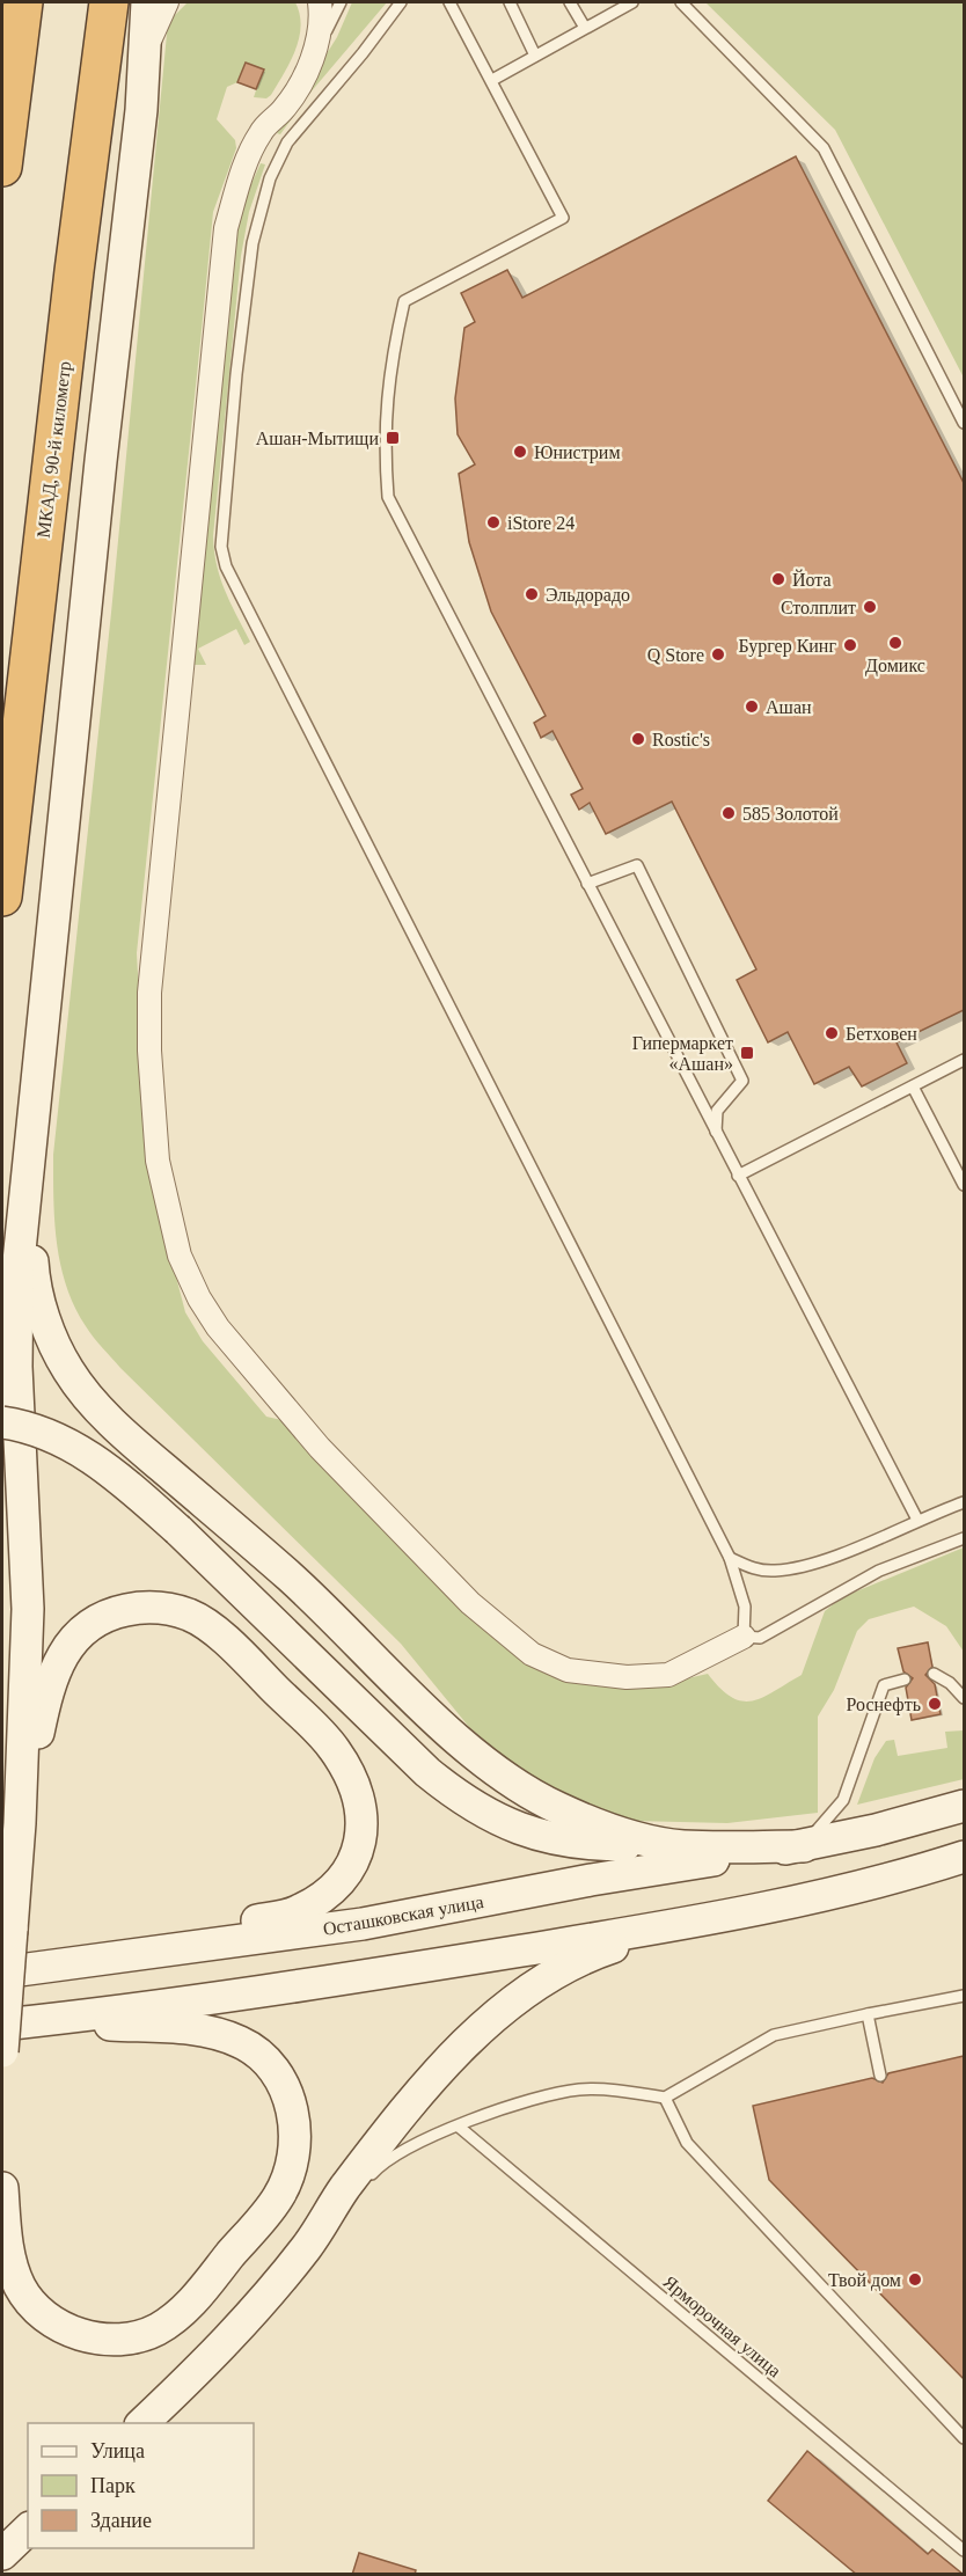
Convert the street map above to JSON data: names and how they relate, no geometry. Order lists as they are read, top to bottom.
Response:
{
  "streets": {
    "highway": ["МКАД, 90-й километр"],
    "main road": ["Осташковская улица"],
    "lane": ["Ярморочная улица"]
  },
  "places": {
    "transit": ["Ашан-Мытищи", "Гипермаркет «Ашан»"],
    "other": [
      "Юнистрим",
      "iStore 24",
      "Йота",
      "Эльдорадо",
      "Столплит",
      "Домикс",
      "Бургер Кинг",
      "Q Store",
      "Ашан",
      "Rostic's",
      "585 Золотой",
      "Бетховен",
      "Роснефть",
      "Твой дом"
    ]
  },
  "legend": ["Улица", "Парк", "Здание"]
}
